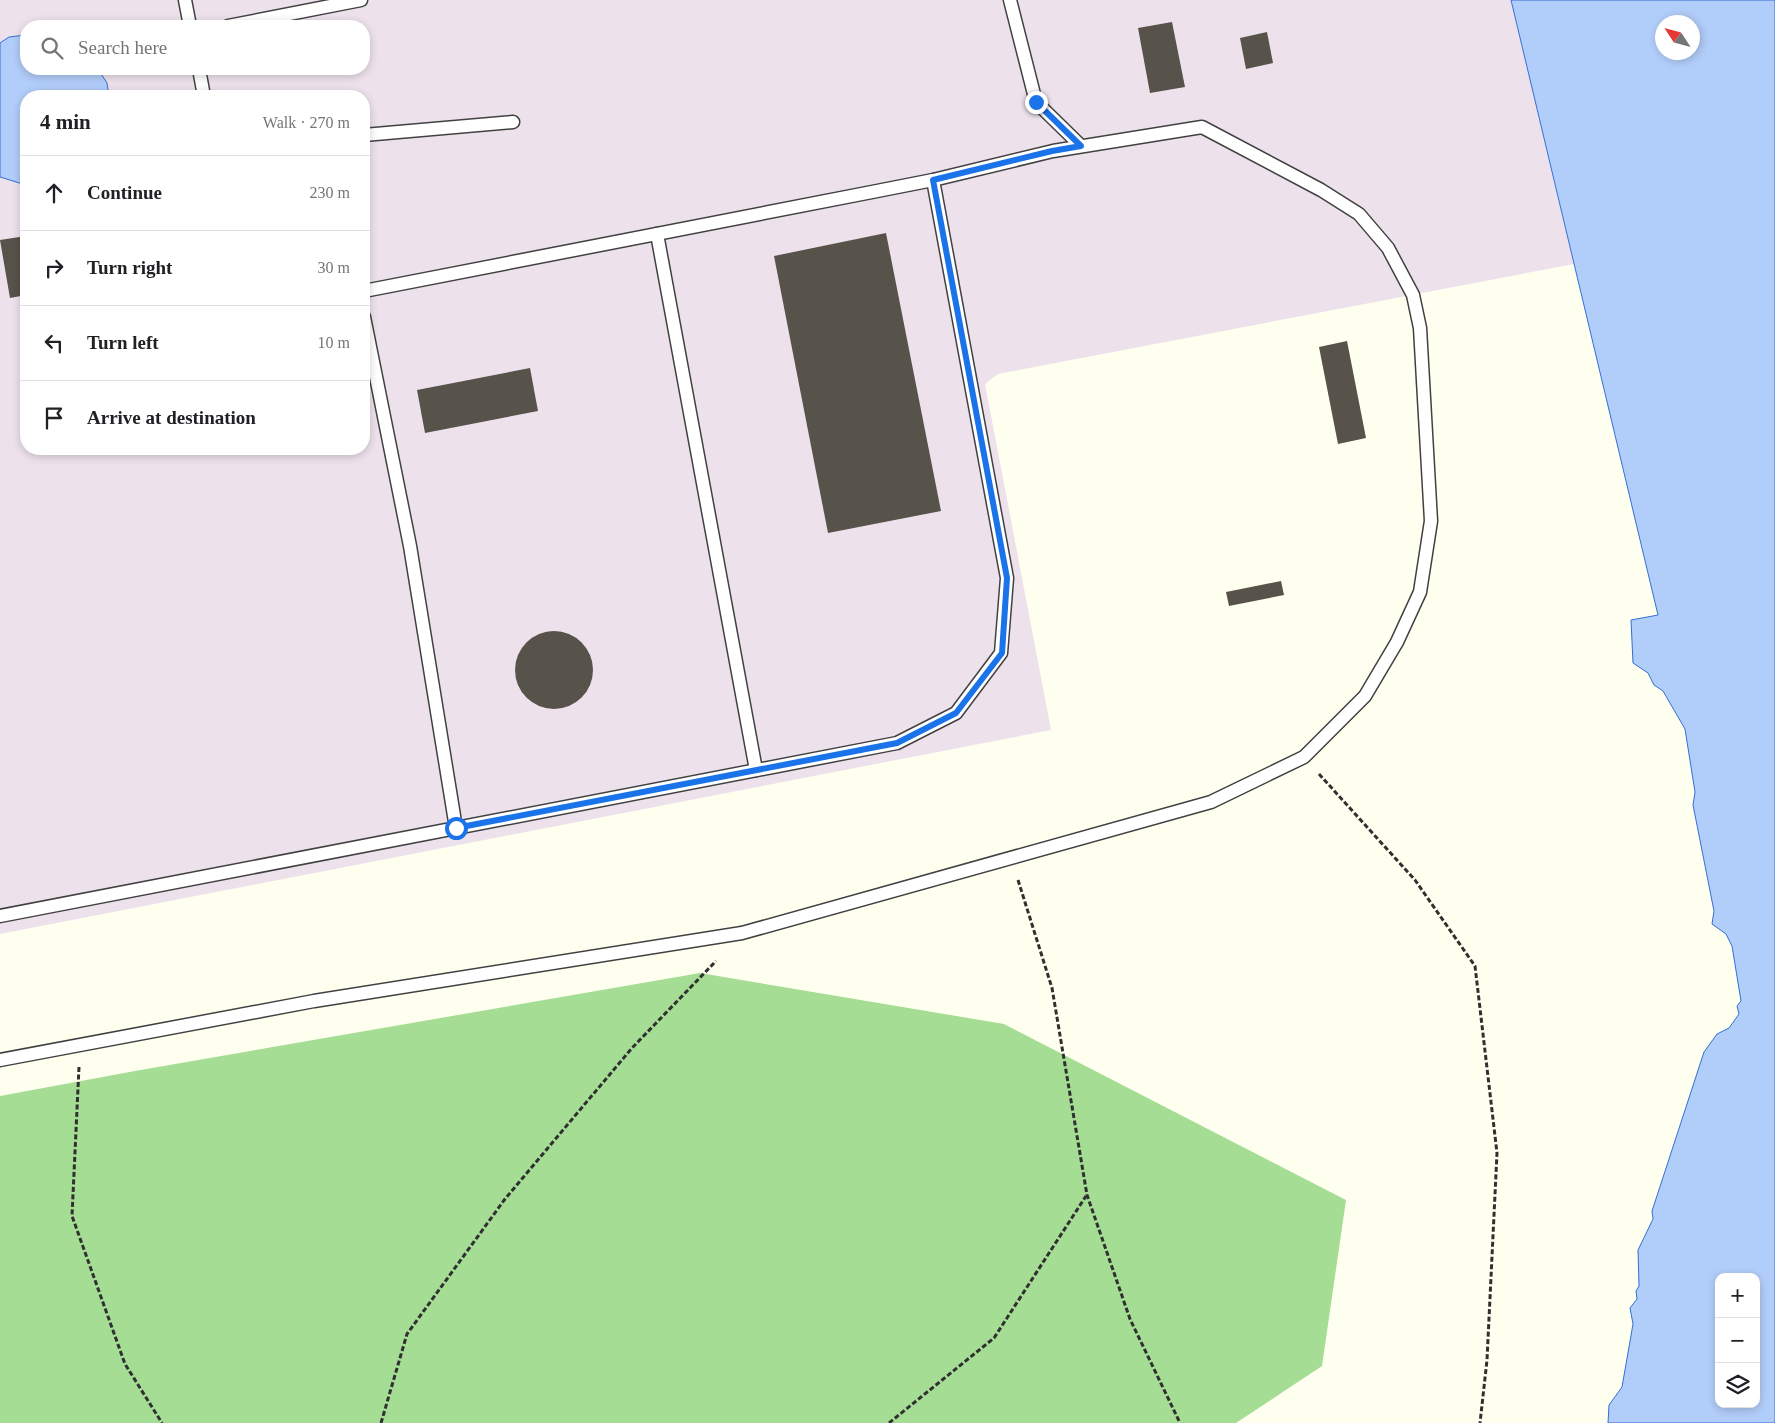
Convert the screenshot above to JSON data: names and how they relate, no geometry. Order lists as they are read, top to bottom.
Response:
{
  "north": "top left",
  "page": {
    "search": "Search here",
    "heading": ["4 min", "Walk · 270 m"],
    "list": [
      ["Continue", "230 m"],
      ["Turn right", "30 m"],
      ["Turn left", "10 m"],
      "Arrive at destination"
    ],
    "map_buttons": ["+", "−"]
  }
}
